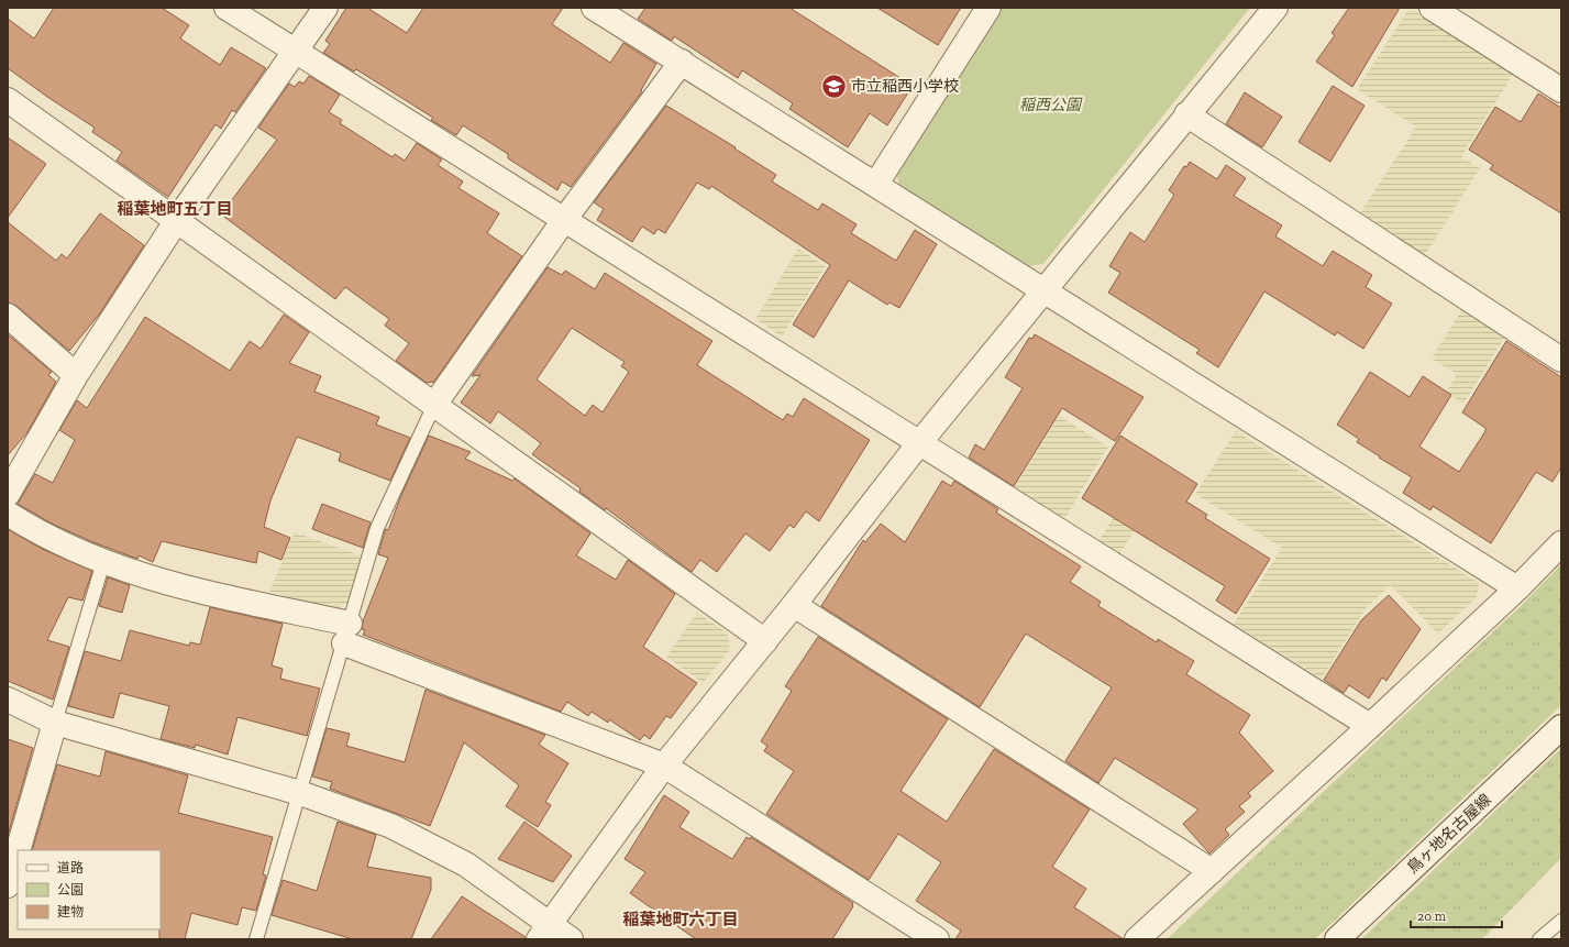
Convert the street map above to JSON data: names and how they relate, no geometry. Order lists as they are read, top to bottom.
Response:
{
  "streets": {
    "street": ["鳥ヶ地名古屋線"]
  },
  "districts": ["稲葉地町五丁目", "稲葉地町六丁目"],
  "parks": ["稲西公園"],
  "places": {
    "school or university": ["市立稲西小学校"]
  },
  "legend": ["道路", "公園", "建物"],
  "scale_bar": "20 m"
}
